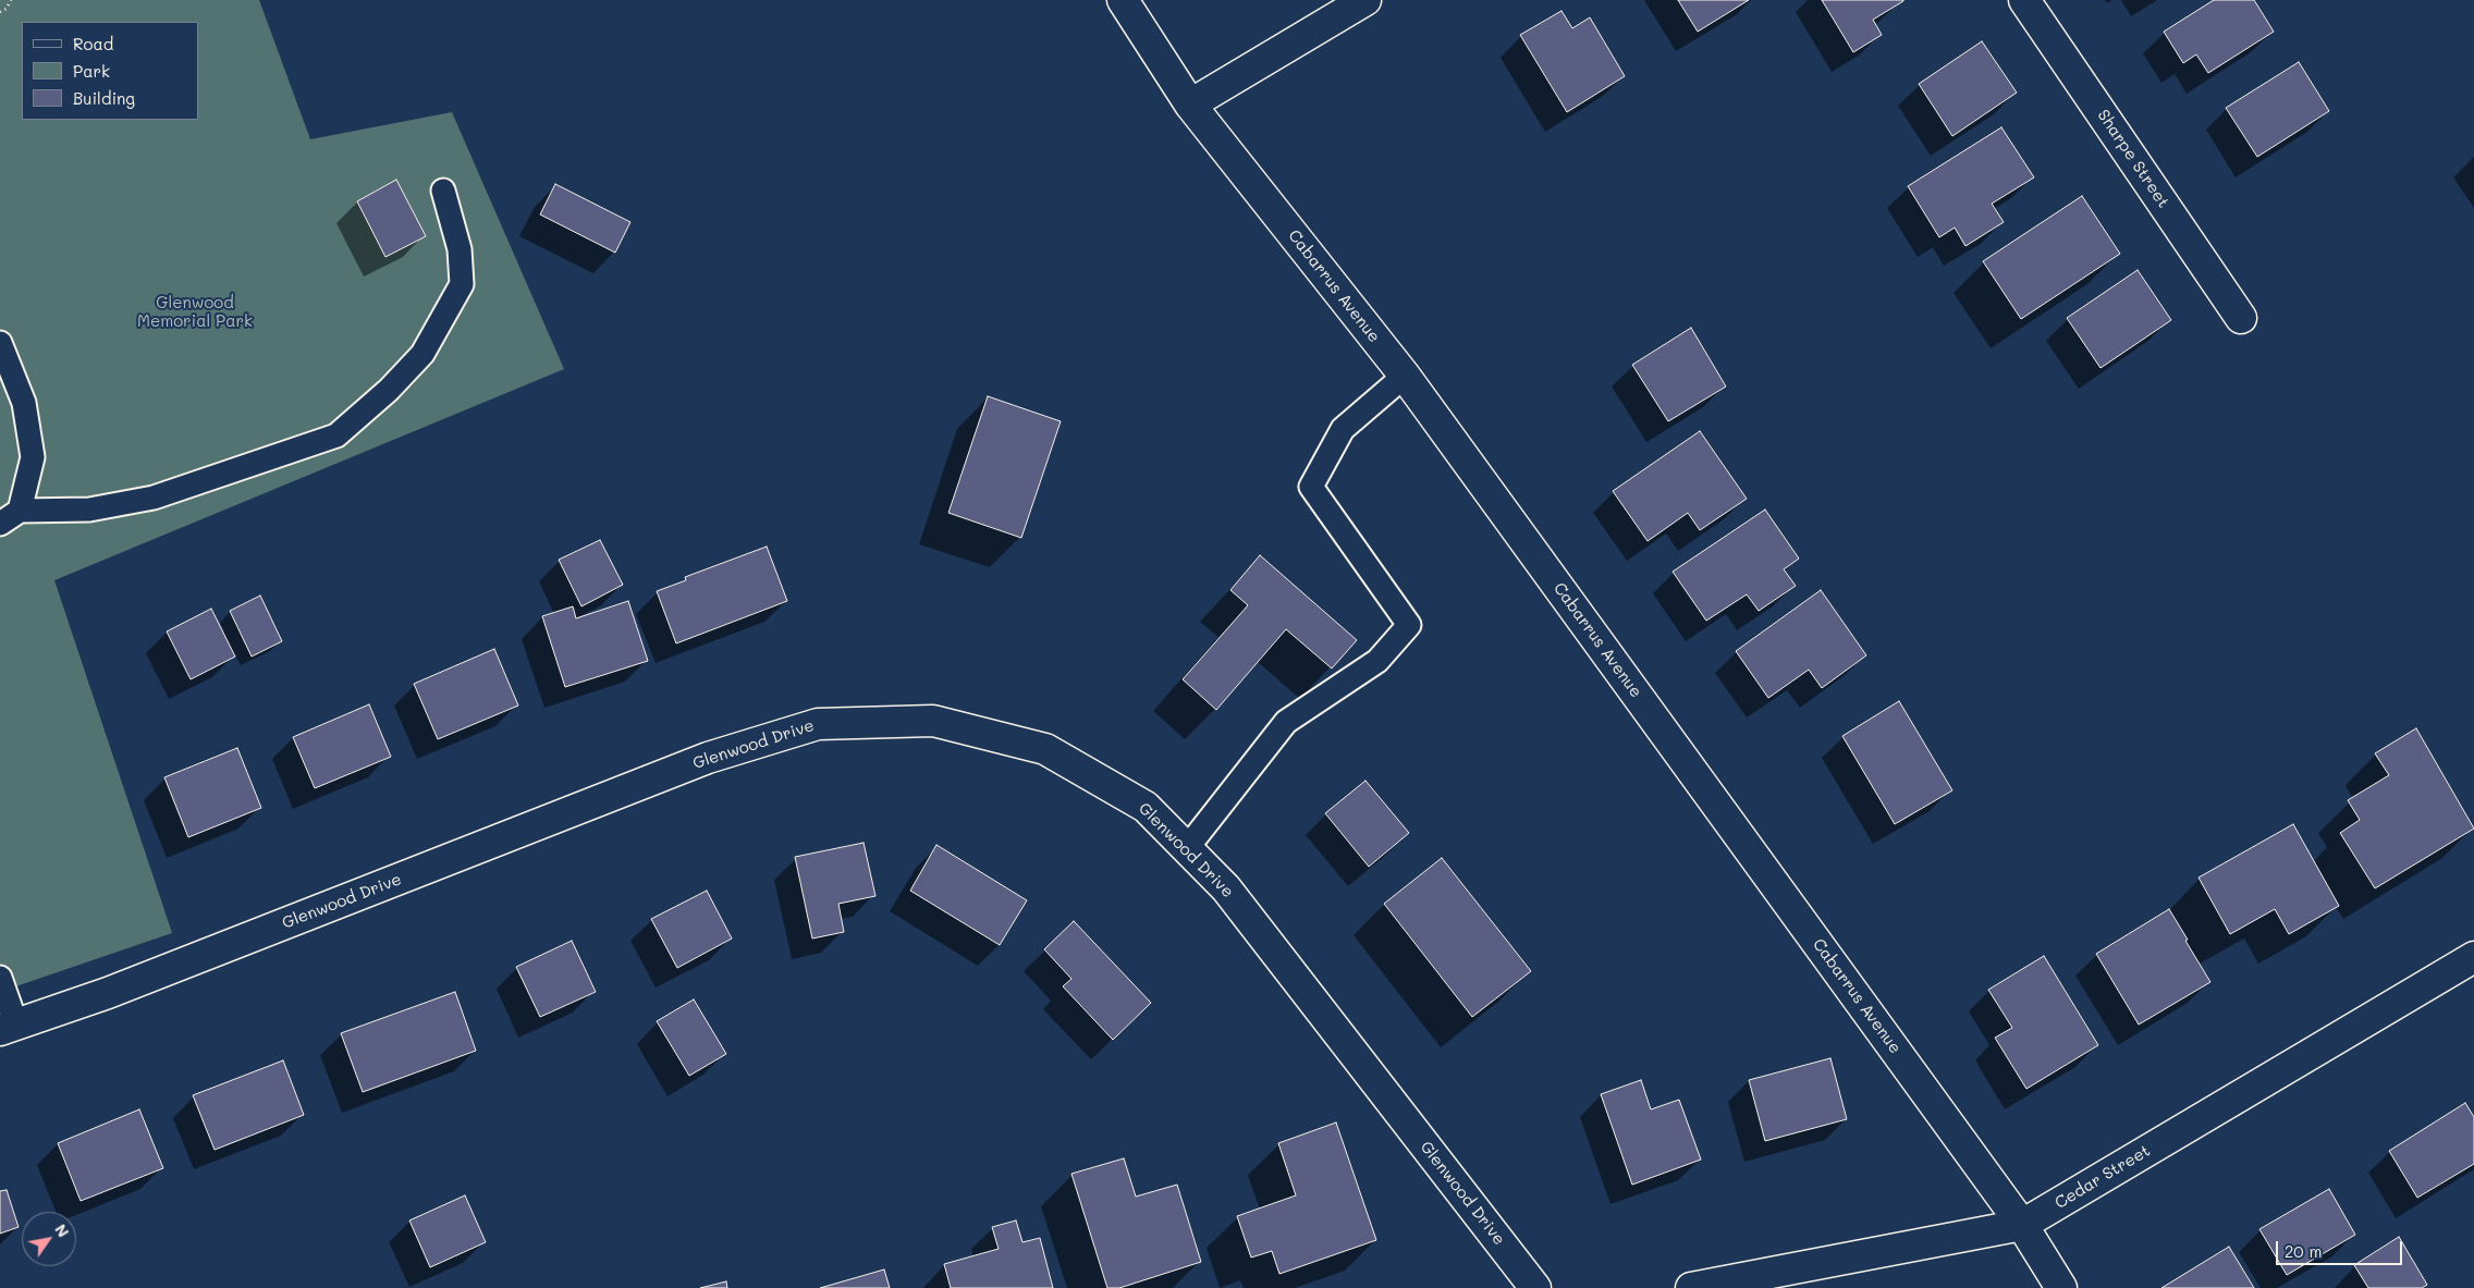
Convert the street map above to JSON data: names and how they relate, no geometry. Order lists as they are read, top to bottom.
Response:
{
  "streets": {
    "street": [
      "Sharpe Street",
      "Cabarrus Avenue",
      "Glenwood Drive",
      "Cedar Street"
    ]
  },
  "crossings": [
    ["Cabarrus Avenue", "Cedar Street"]
  ],
  "parks": ["Glenwood Memorial Park"],
  "legend": ["Road", "Park", "Building"],
  "scale_bar": "20 m",
  "north": "top right"
}
